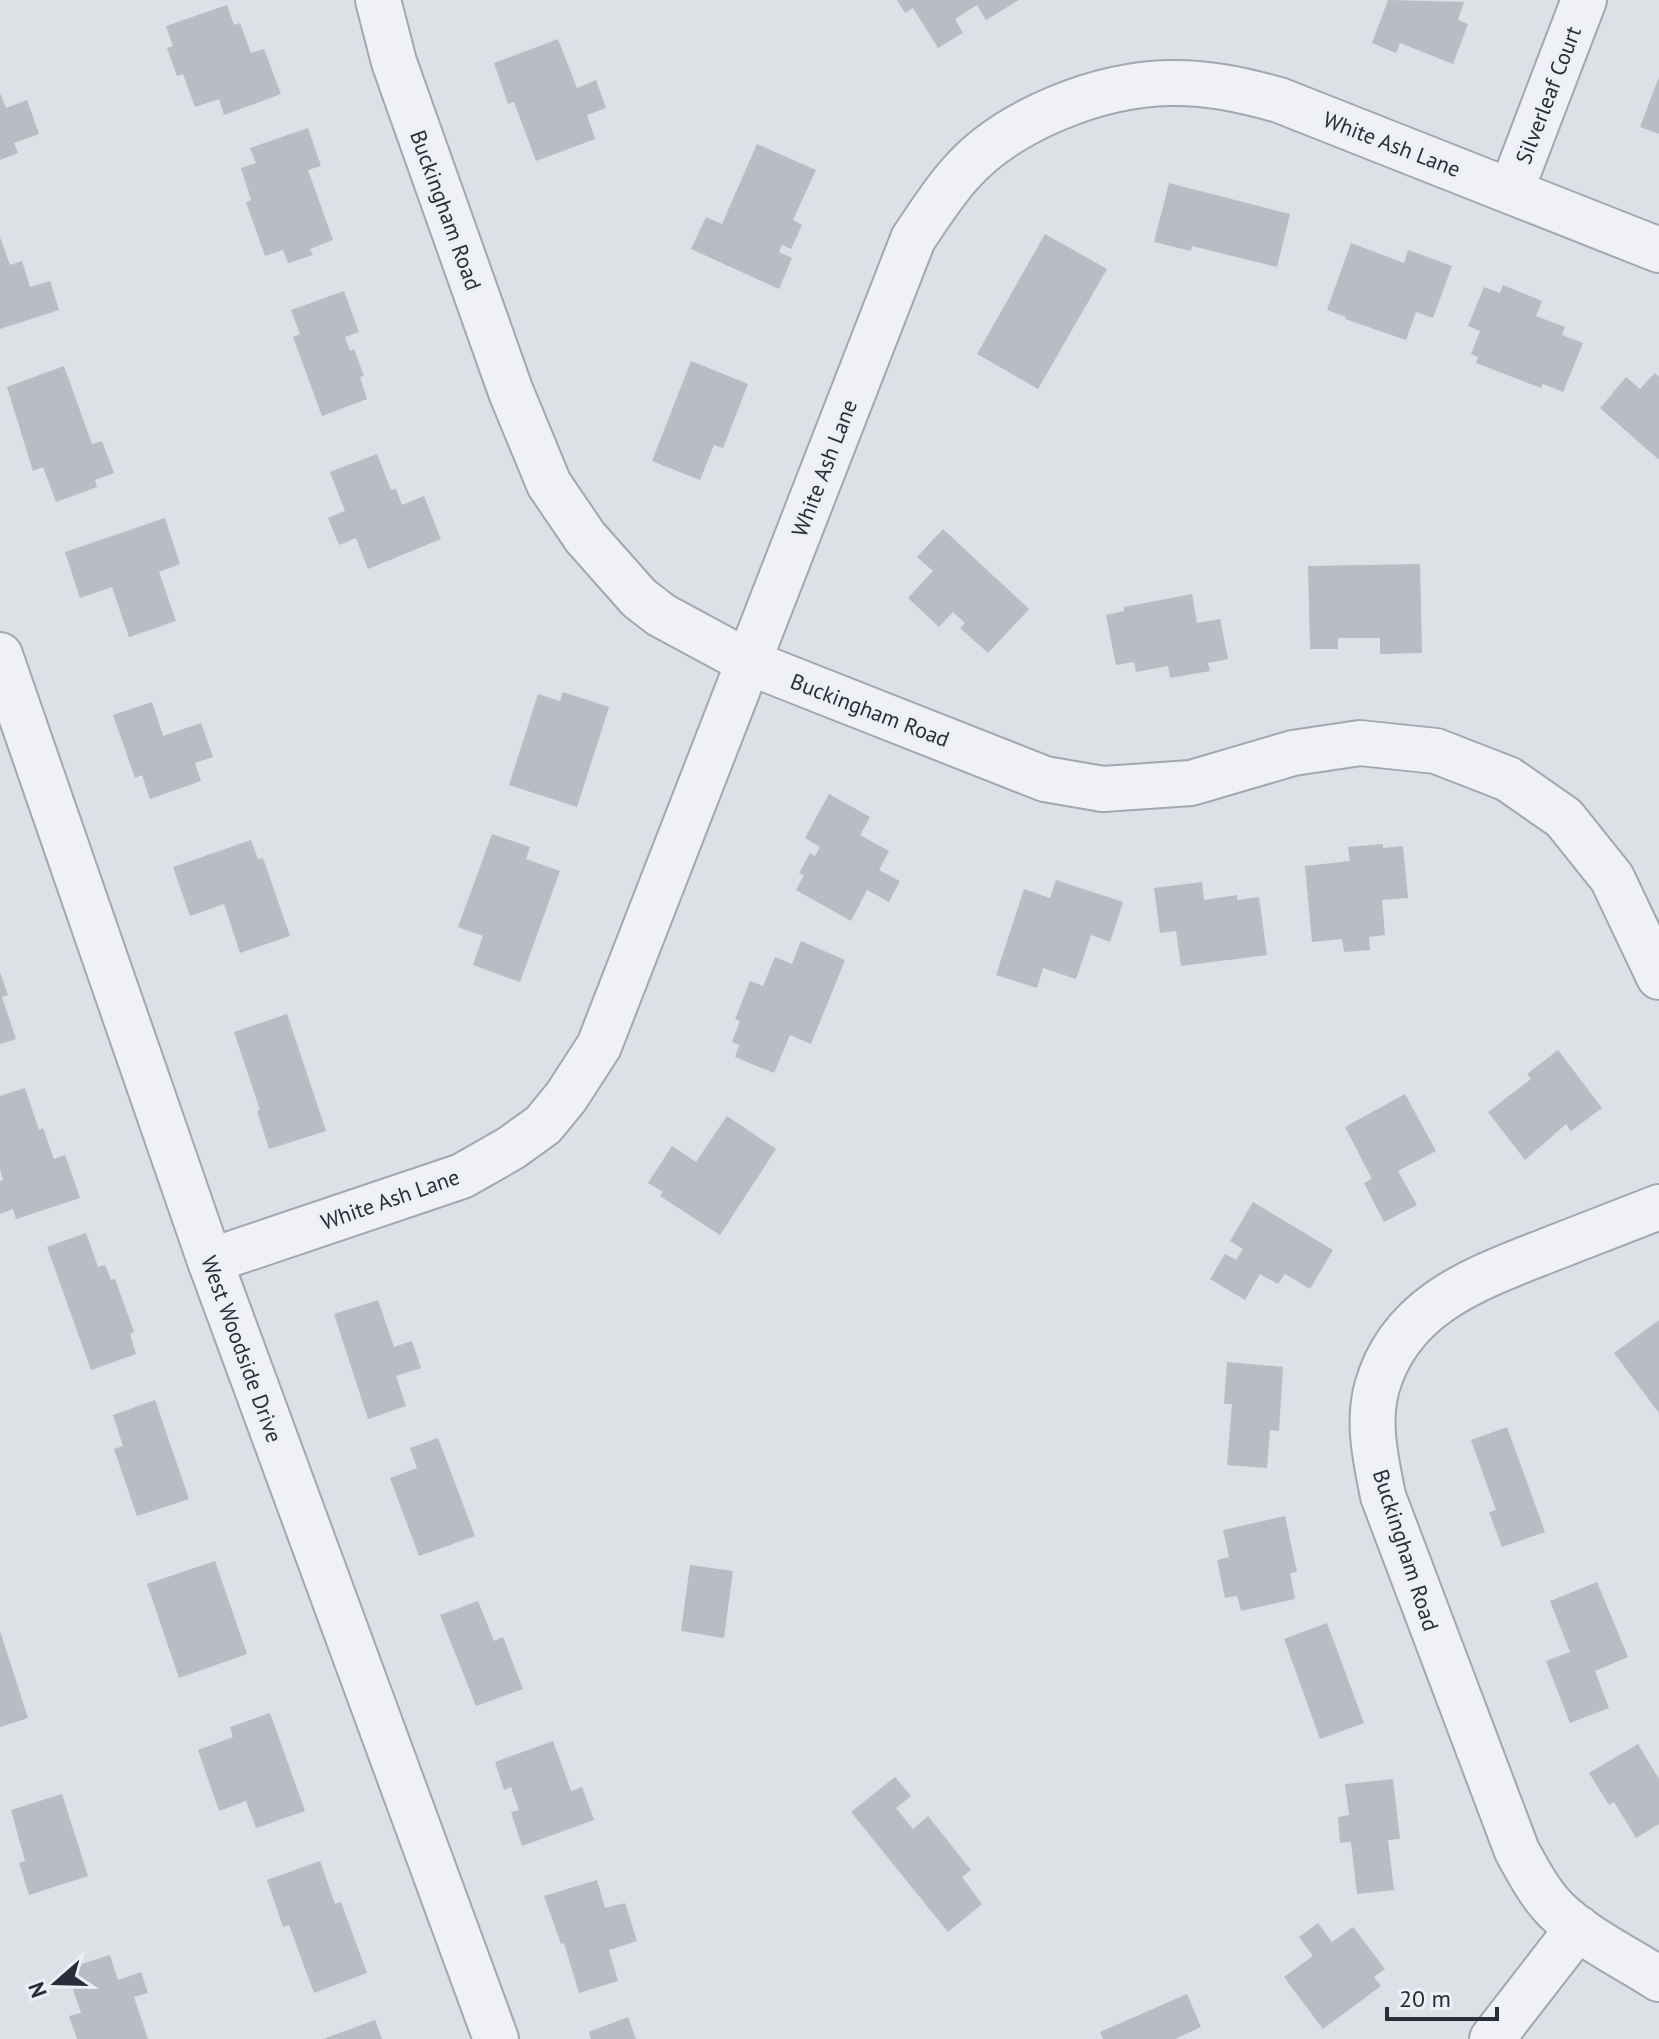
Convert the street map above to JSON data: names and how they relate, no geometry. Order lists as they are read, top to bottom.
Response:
{
  "streets": {
    "street": [
      "Silverleaf Court",
      "White Ash Lane",
      "Buckingham Road",
      "West Woodside Drive"
    ]
  },
  "crossings": [
    ["Silverleaf Court", "White Ash Lane"],
    ["White Ash Lane", "Buckingham Road"],
    ["White Ash Lane", "West Woodside Drive"]
  ],
  "scale_bar": "20 m",
  "north": "left"
}
